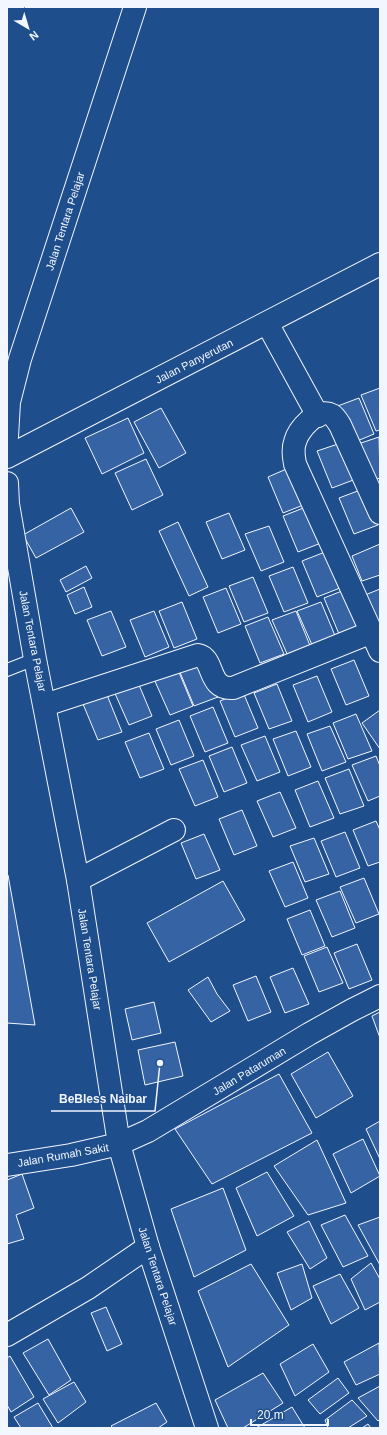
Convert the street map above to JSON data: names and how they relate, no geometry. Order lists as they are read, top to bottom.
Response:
{
  "streets": {
    "main road": [
      "Jalan Tentara Pelajar",
      "Jalan Panyerutan",
      "Jalan Pataruman",
      "Jalan Rumah Sakit"
    ]
  },
  "crossings": [
    ["Jalan Tentara Pelajar", "Jalan Pataruman"],
    ["Jalan Tentara Pelajar", "Jalan Rumah Sakit"],
    ["Jalan Pataruman", "Jalan Rumah Sakit"]
  ],
  "places": ["BeBless Naibar"],
  "scale_bar": "20 m",
  "north": "bottom right"
}
